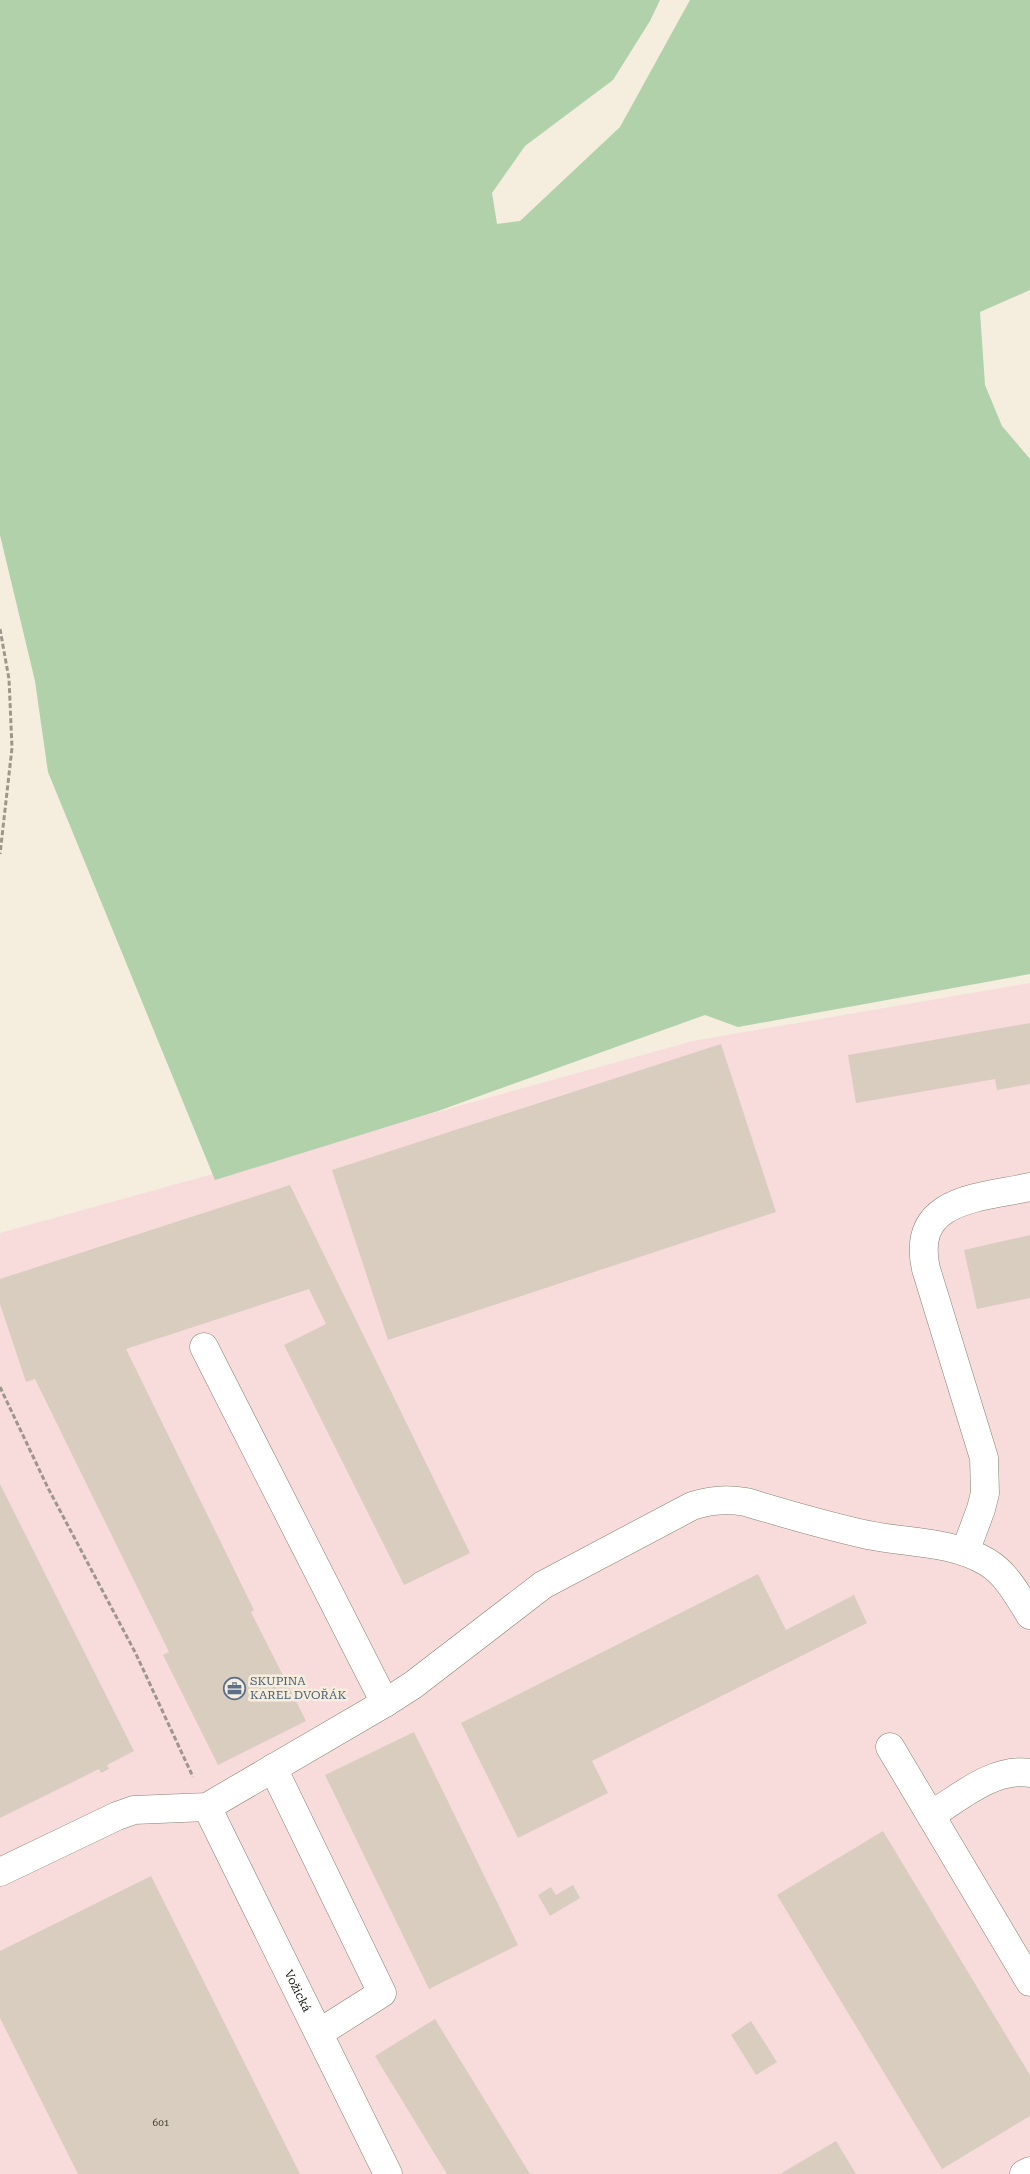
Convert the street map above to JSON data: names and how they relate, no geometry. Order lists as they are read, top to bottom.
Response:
{
  "streets": {
    "lane": ["Vožická"]
  },
  "places": {
    "office": ["SKUPINA KAREL DVOŘÁK"]
  },
  "house_numbers": ["601"]
}
